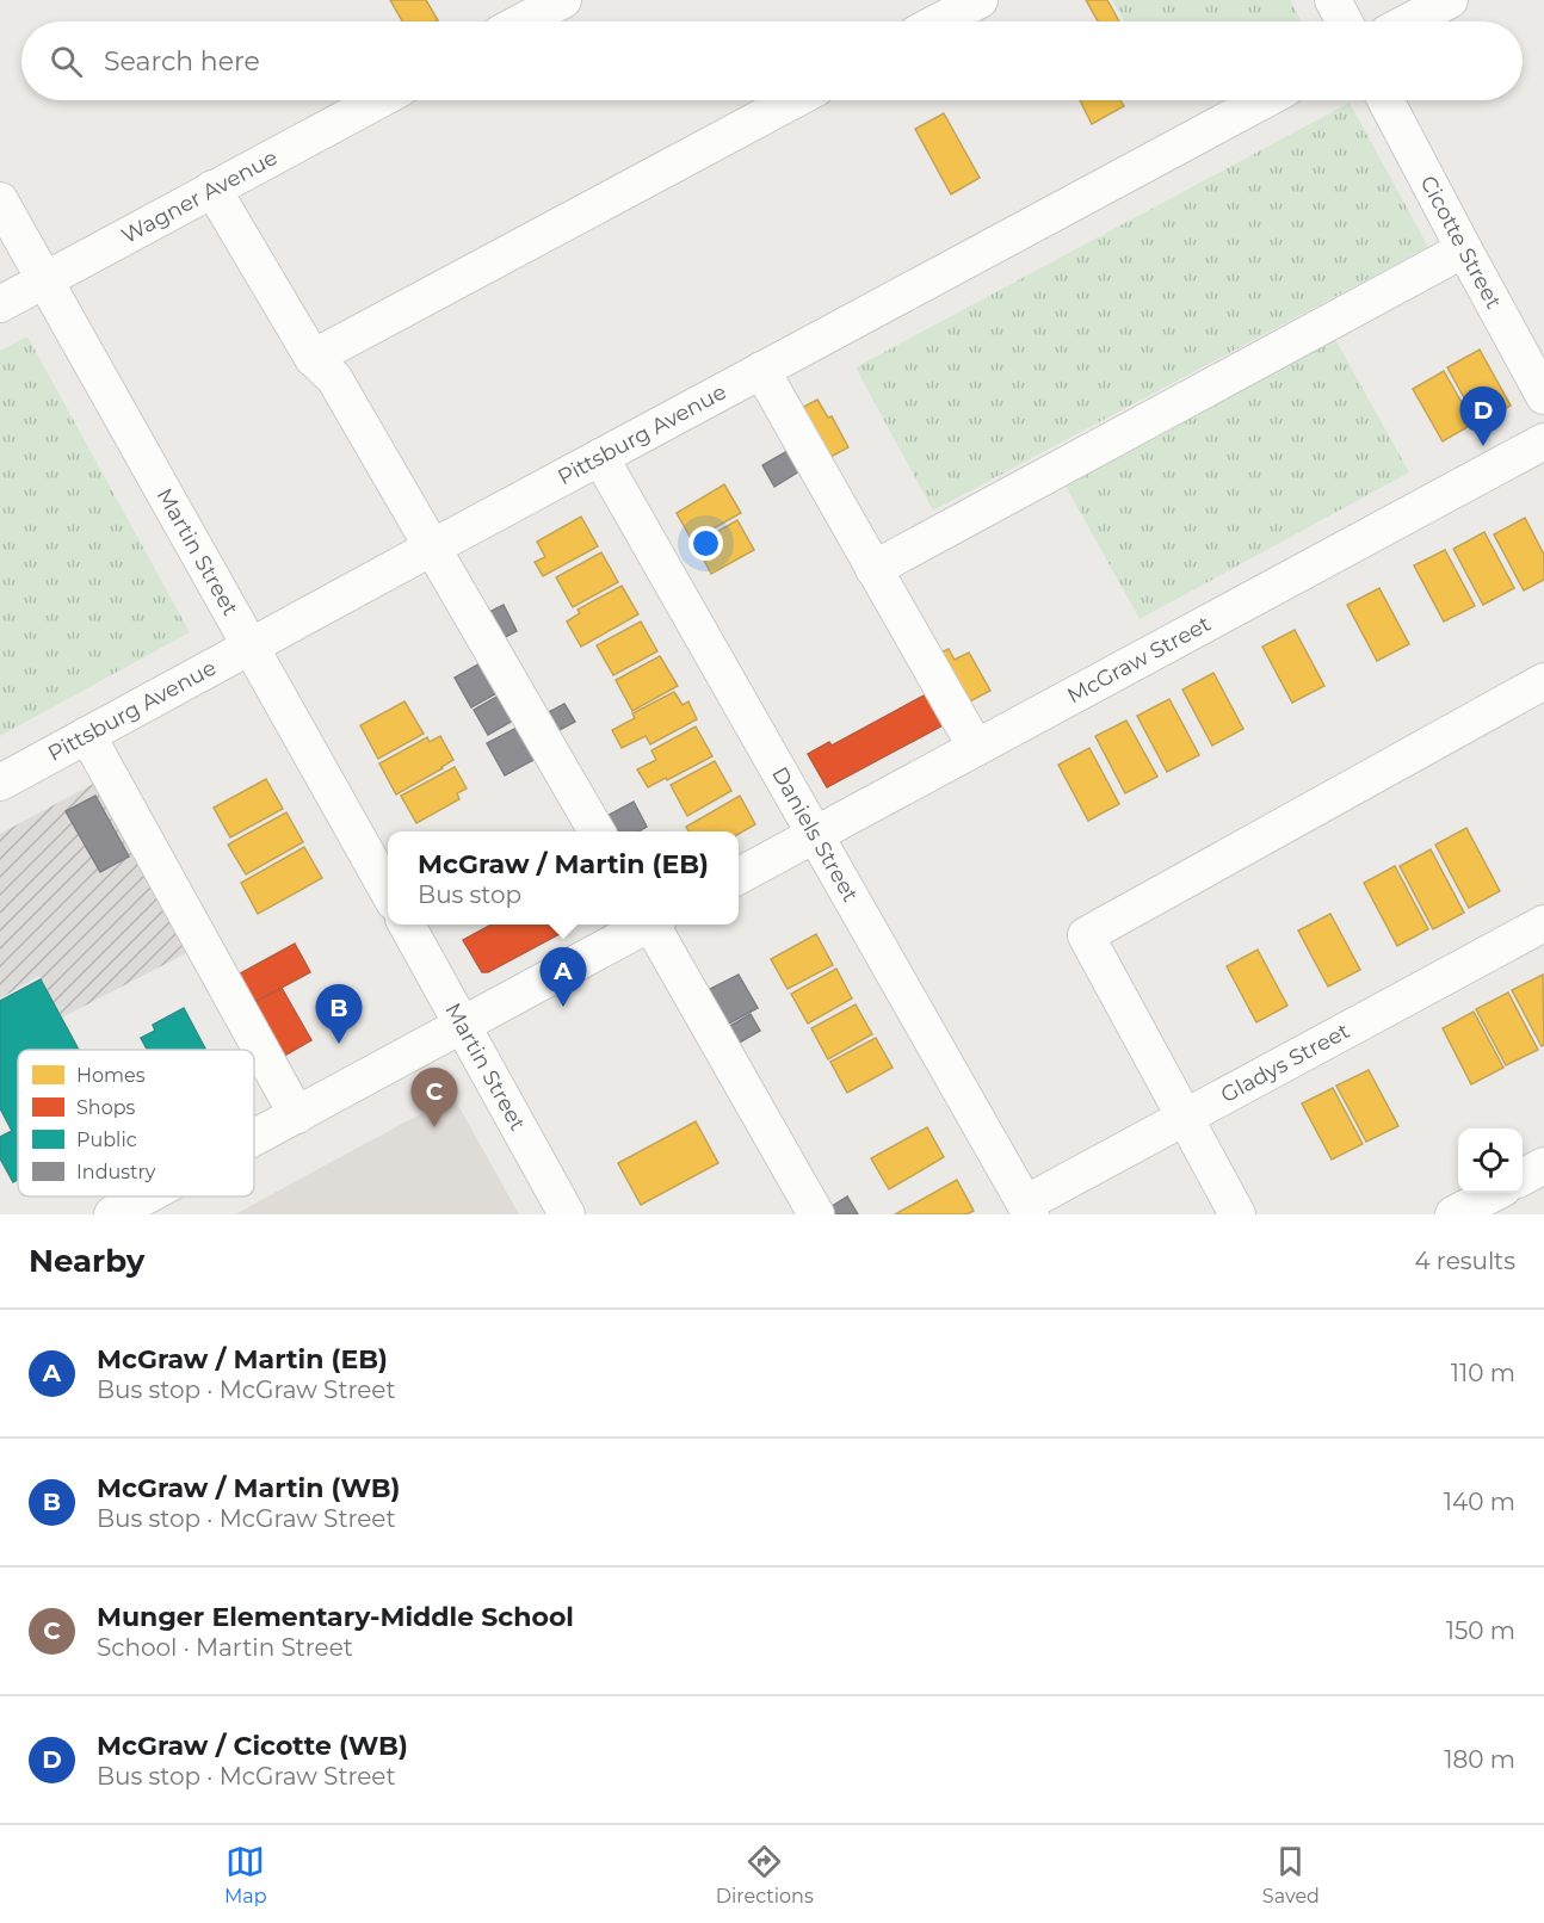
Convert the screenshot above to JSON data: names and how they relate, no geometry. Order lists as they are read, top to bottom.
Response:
{
  "streets": {
    "street": [
      "Wagner Avenue",
      "Cicotte Street",
      "Pittsburg Avenue",
      "Martin Street",
      "McGraw Street",
      "Daniels Street",
      "Gladys Street"
    ]
  },
  "crossings": [
    ["Wagner Avenue", "Martin Street"],
    ["Pittsburg Avenue", "Martin Street"],
    ["Pittsburg Avenue", "Daniels Street"],
    ["McGraw Street", "Daniels Street"],
    ["Daniels Street", "Gladys Street"]
  ],
  "legend": [
    "Homes",
    "Shops",
    "Public",
    "Industry"
  ],
  "page": {
    "search": "Search here",
    "pins": [
      "D",
      "A",
      "B",
      "C"
    ],
    "popup": ["McGraw / Martin (EB)", "Bus stop"],
    "heading": ["Nearby", "4 results"],
    "list": [
      {
        "mark": "A",
        "name": "McGraw / Martin (EB)",
        "note": "Bus stop · McGraw Street",
        "value": "110 m"
      },
      {
        "mark": "B",
        "name": "McGraw / Martin (WB)",
        "note": "Bus stop · McGraw Street",
        "value": "140 m"
      },
      {
        "mark": "C",
        "name": "Munger Elementary-Middle School",
        "note": "School · Martin Street",
        "value": "150 m"
      },
      {
        "mark": "D",
        "name": "McGraw / Cicotte (WB)",
        "note": "Bus stop · McGraw Street",
        "value": "180 m"
      }
    ],
    "nav": ["Map", "Directions", "Saved"]
  }
}
